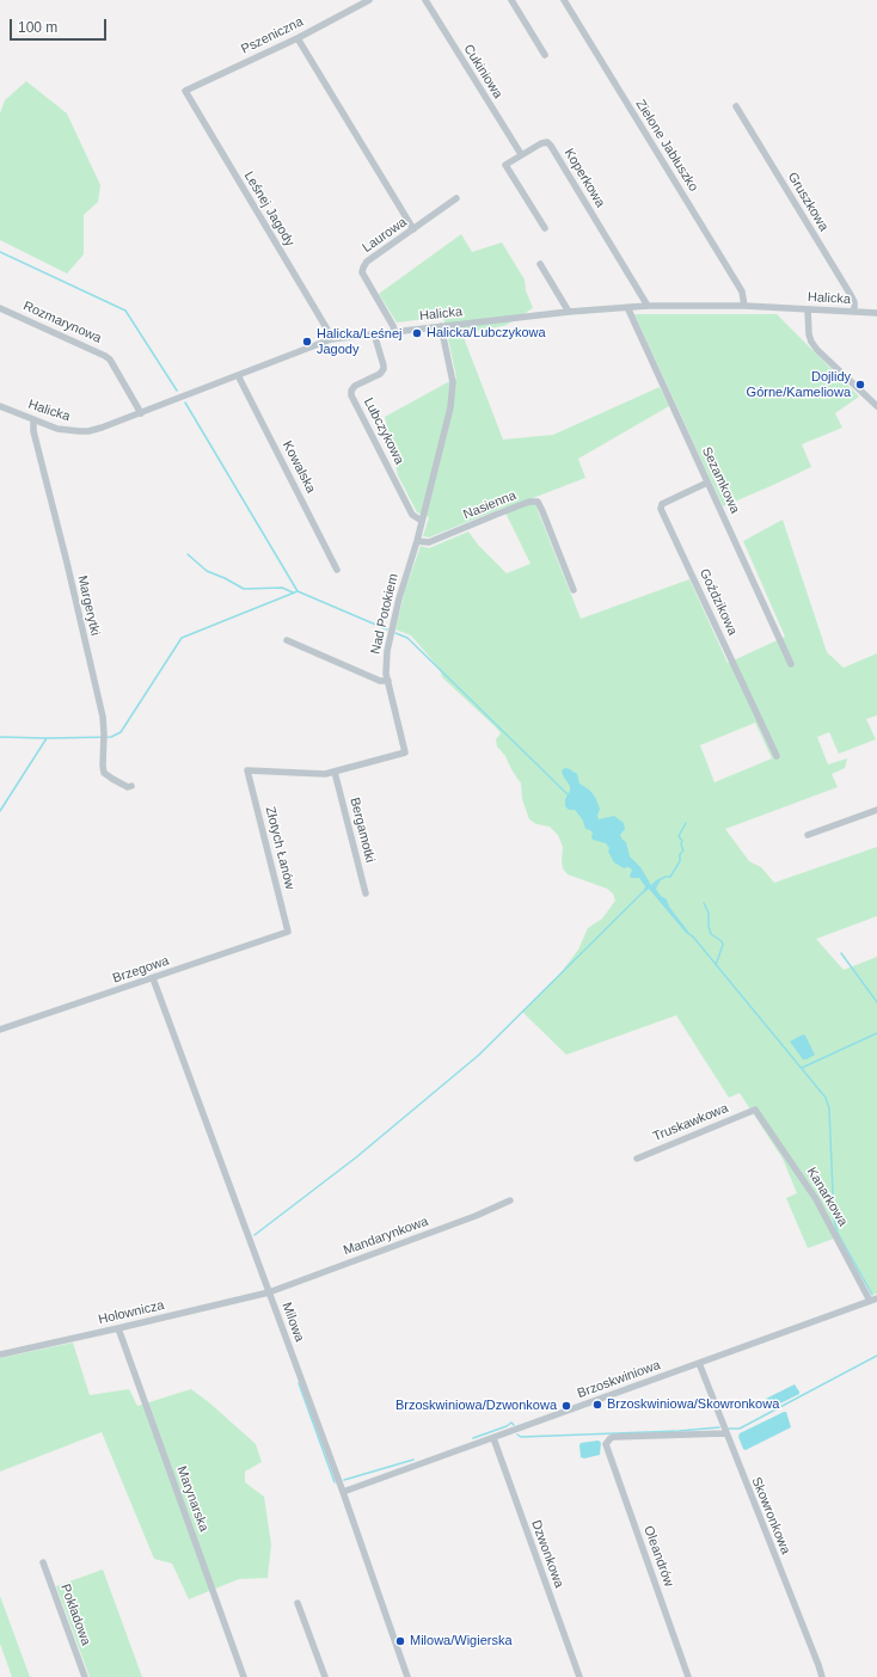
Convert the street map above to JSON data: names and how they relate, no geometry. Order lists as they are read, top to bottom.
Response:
{
  "streets": {
    "street": [
      "Pszeniczna",
      "Cukiniowa",
      "Zielone Jabłuszko",
      "Koperkowa",
      "Gruszkowa",
      "Leśnej Jagody",
      "Laurowa",
      "Halicka",
      "Rozmarynowa",
      "Lubczykowa",
      "Kowalska",
      "Sezamkowa",
      "Nasienna",
      "Goździkowa",
      "Margerytki",
      "Nad Potokiem",
      "Bergamotki",
      "Złotych Łanów",
      "Brzegowa",
      "Truskawkowa",
      "Kanarkowa",
      "Mandarynkowa",
      "Holownicza",
      "Milowa",
      "Brzoskwiniowa",
      "Marynarska",
      "Skowronkowa",
      "Dzwonkowa",
      "Oleandrów",
      "Pokładowa"
    ]
  },
  "crossings": [
    ["Pszeniczna", "Leśnej Jagody"],
    ["Cukiniowa", "Koperkowa"],
    ["Zielone Jabłuszko", "Halicka"],
    ["Koperkowa", "Halicka"],
    ["Gruszkowa", "Halicka"],
    ["Leśnej Jagody", "Halicka"],
    ["Laurowa", "Halicka"],
    ["Halicka", "Rozmarynowa"],
    ["Halicka", "Lubczykowa"],
    ["Halicka", "Kowalska"],
    ["Halicka", "Sezamkowa"],
    ["Halicka", "Margerytki"],
    ["Halicka", "Nad Potokiem"],
    ["Lubczykowa", "Nad Potokiem"],
    ["Sezamkowa", "Goździkowa"],
    ["Nasienna", "Nad Potokiem"],
    ["Nad Potokiem", "Bergamotki"],
    ["Nad Potokiem", "Złotych Łanów"],
    ["Złotych Łanów", "Brzegowa"],
    ["Brzegowa", "Milowa"],
    ["Truskawkowa", "Kanarkowa"],
    ["Kanarkowa", "Brzoskwiniowa"],
    ["Mandarynkowa", "Holownicza"],
    ["Mandarynkowa", "Milowa"],
    ["Holownicza", "Milowa"],
    ["Holownicza", "Marynarska"],
    ["Milowa", "Brzoskwiniowa"],
    ["Brzoskwiniowa", "Skowronkowa"],
    ["Brzoskwiniowa", "Dzwonkowa"],
    ["Skowronkowa", "Oleandrów"]
  ],
  "places": [
    "Halicka/Lubczykowa",
    "Halicka/Leśnej Jagody",
    "Dojlidy Górne/Kameliowa",
    "Brzoskwiniowa/Skowronkowa",
    "Brzoskwiniowa/Dzwonkowa",
    "Milowa/Wigierska"
  ],
  "scale_bar": "100 m"
}
